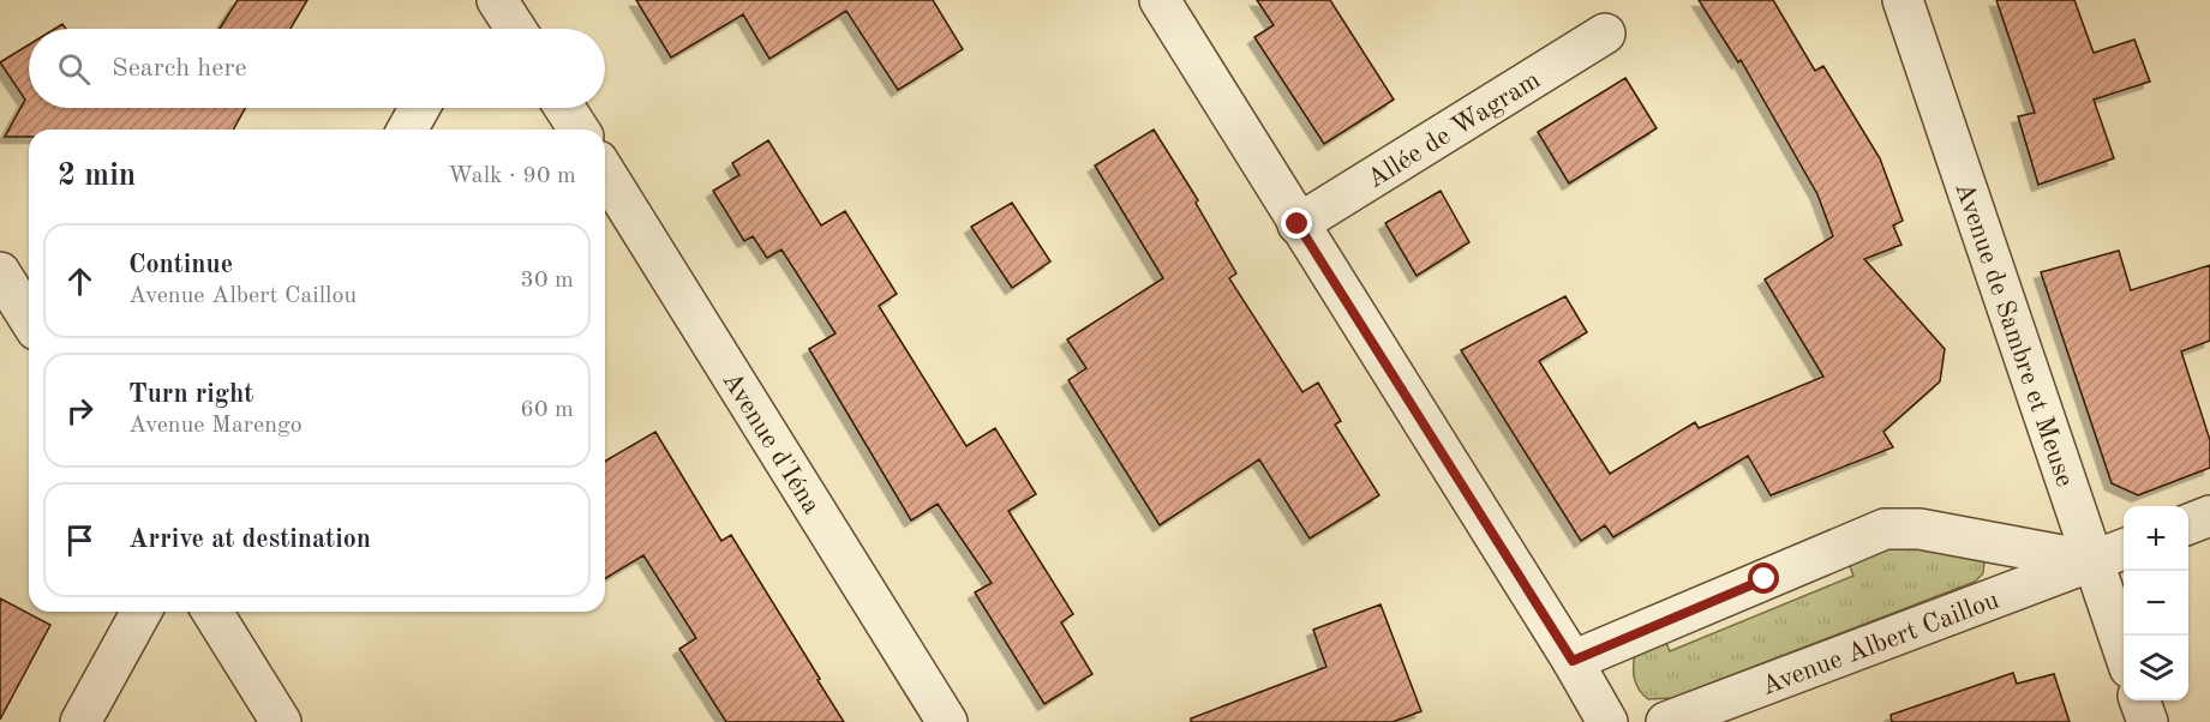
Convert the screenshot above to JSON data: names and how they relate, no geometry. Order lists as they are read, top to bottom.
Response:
{
  "streets": {
    "street": [
      "Allée de Wagram",
      "Avenue de Sambre et Meuse",
      "Avenue d'Iéna",
      "Avenue Albert Caillou"
    ]
  },
  "crossings": [
    ["Avenue de Sambre et Meuse", "Avenue Albert Caillou"]
  ],
  "page": {
    "search": "Search here",
    "heading": ["2 min", "Walk · 90 m"],
    "list": [
      ["Continue", "Avenue Albert Caillou", "30 m"],
      ["Turn right", "Avenue Marengo", "60 m"],
      "Arrive at destination"
    ],
    "map_buttons": ["+", "−"]
  }
}
